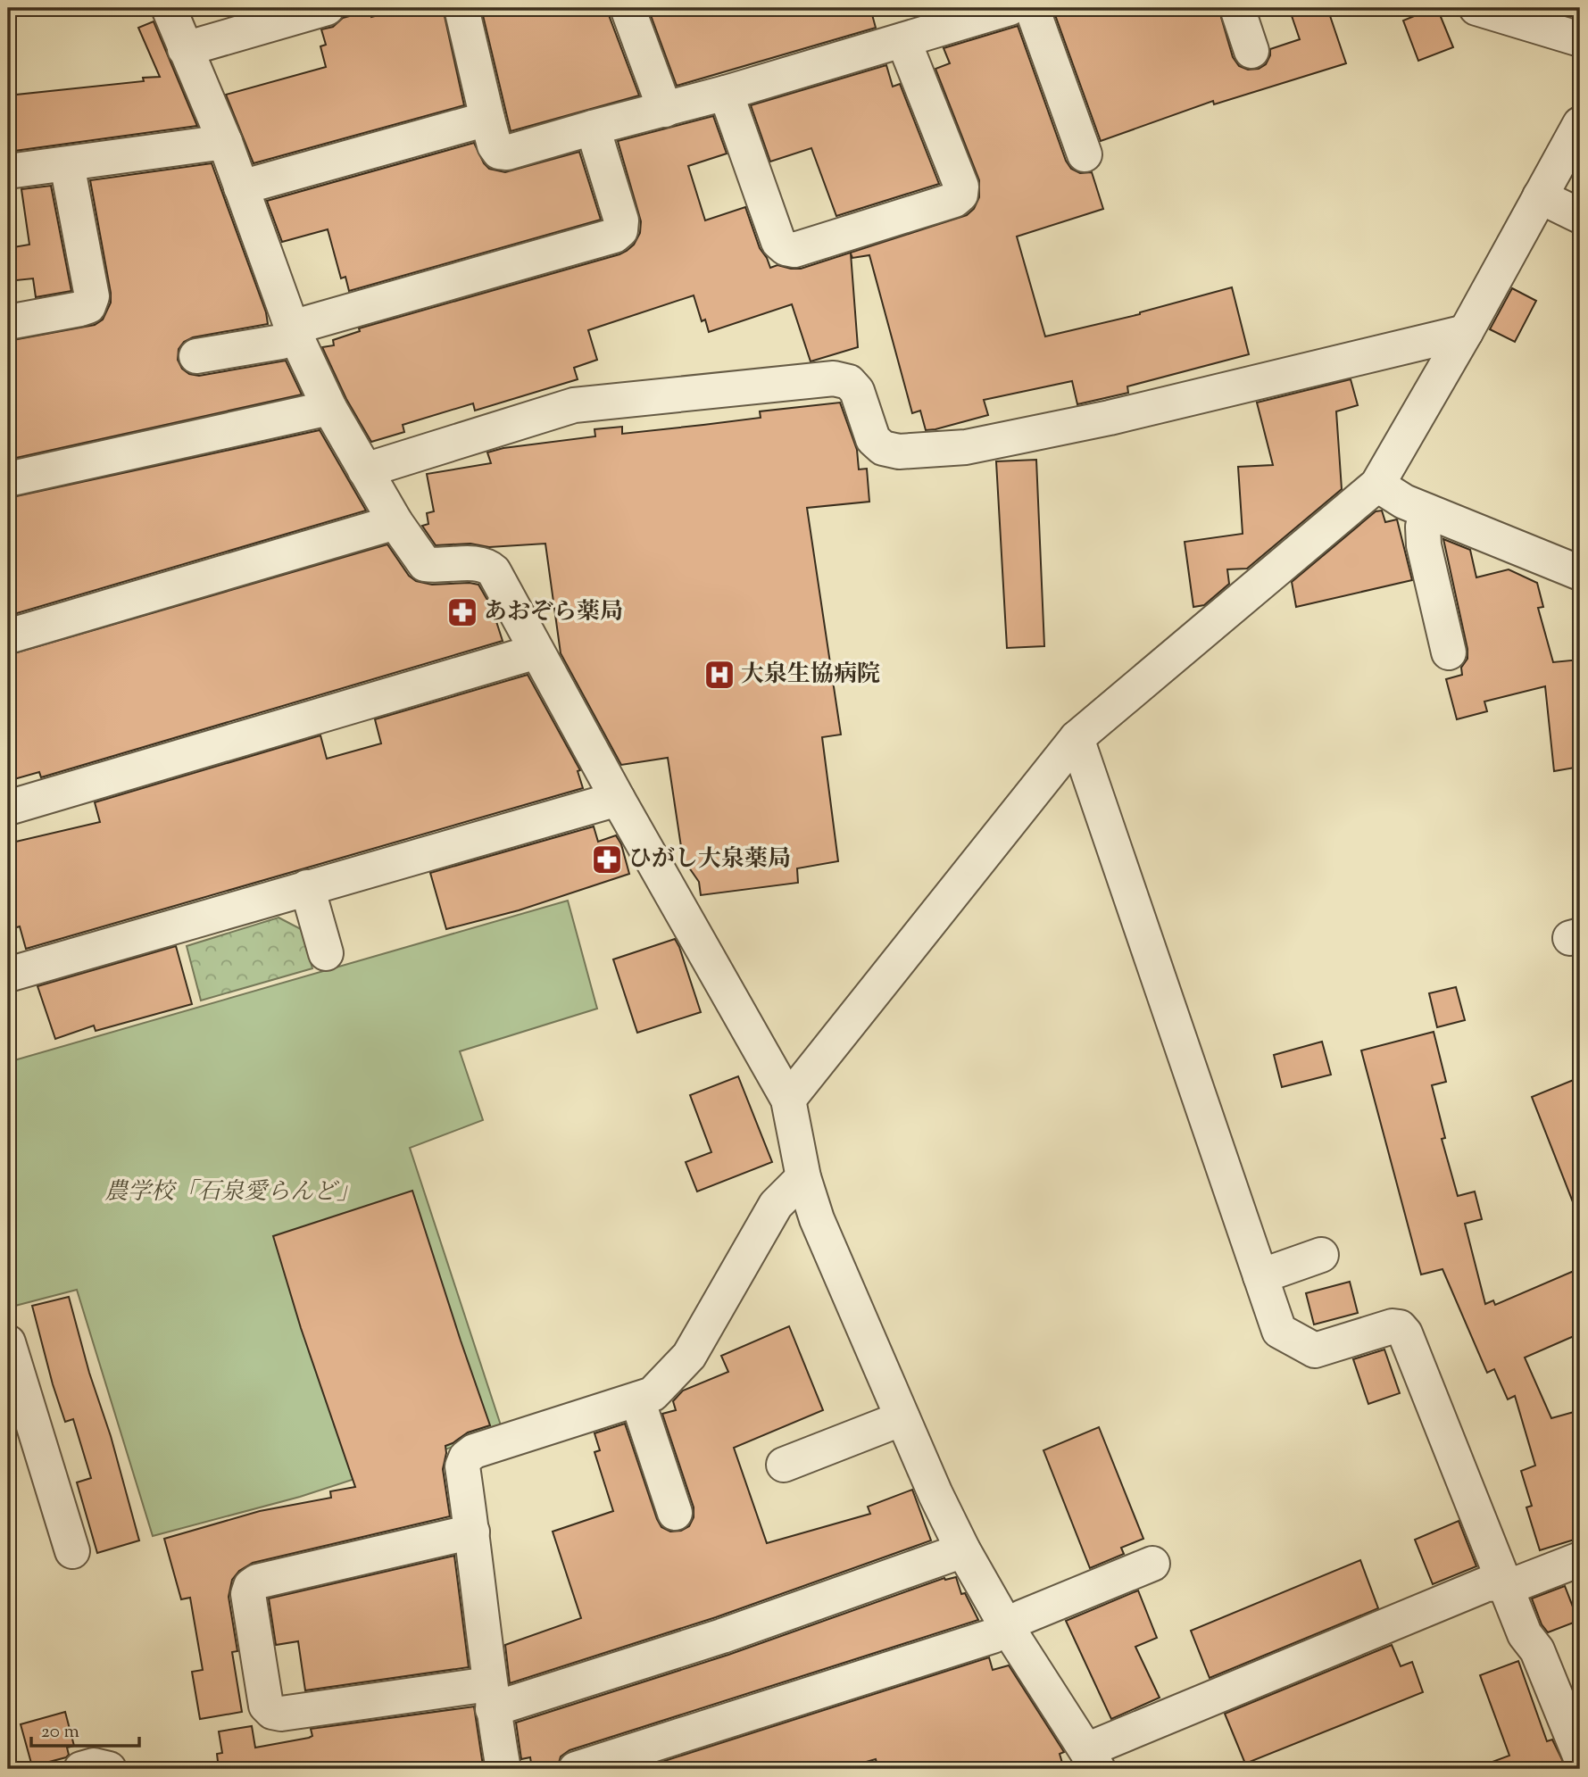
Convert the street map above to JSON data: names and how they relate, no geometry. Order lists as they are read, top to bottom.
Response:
{
  "parks": ["農学校「石泉愛らんど」"],
  "places": {
    "pharmacy": ["あおぞら薬局", "ひがし大泉薬局"],
    "hospital": ["大泉生協病院"]
  },
  "scale_bar": "20 m"
}
